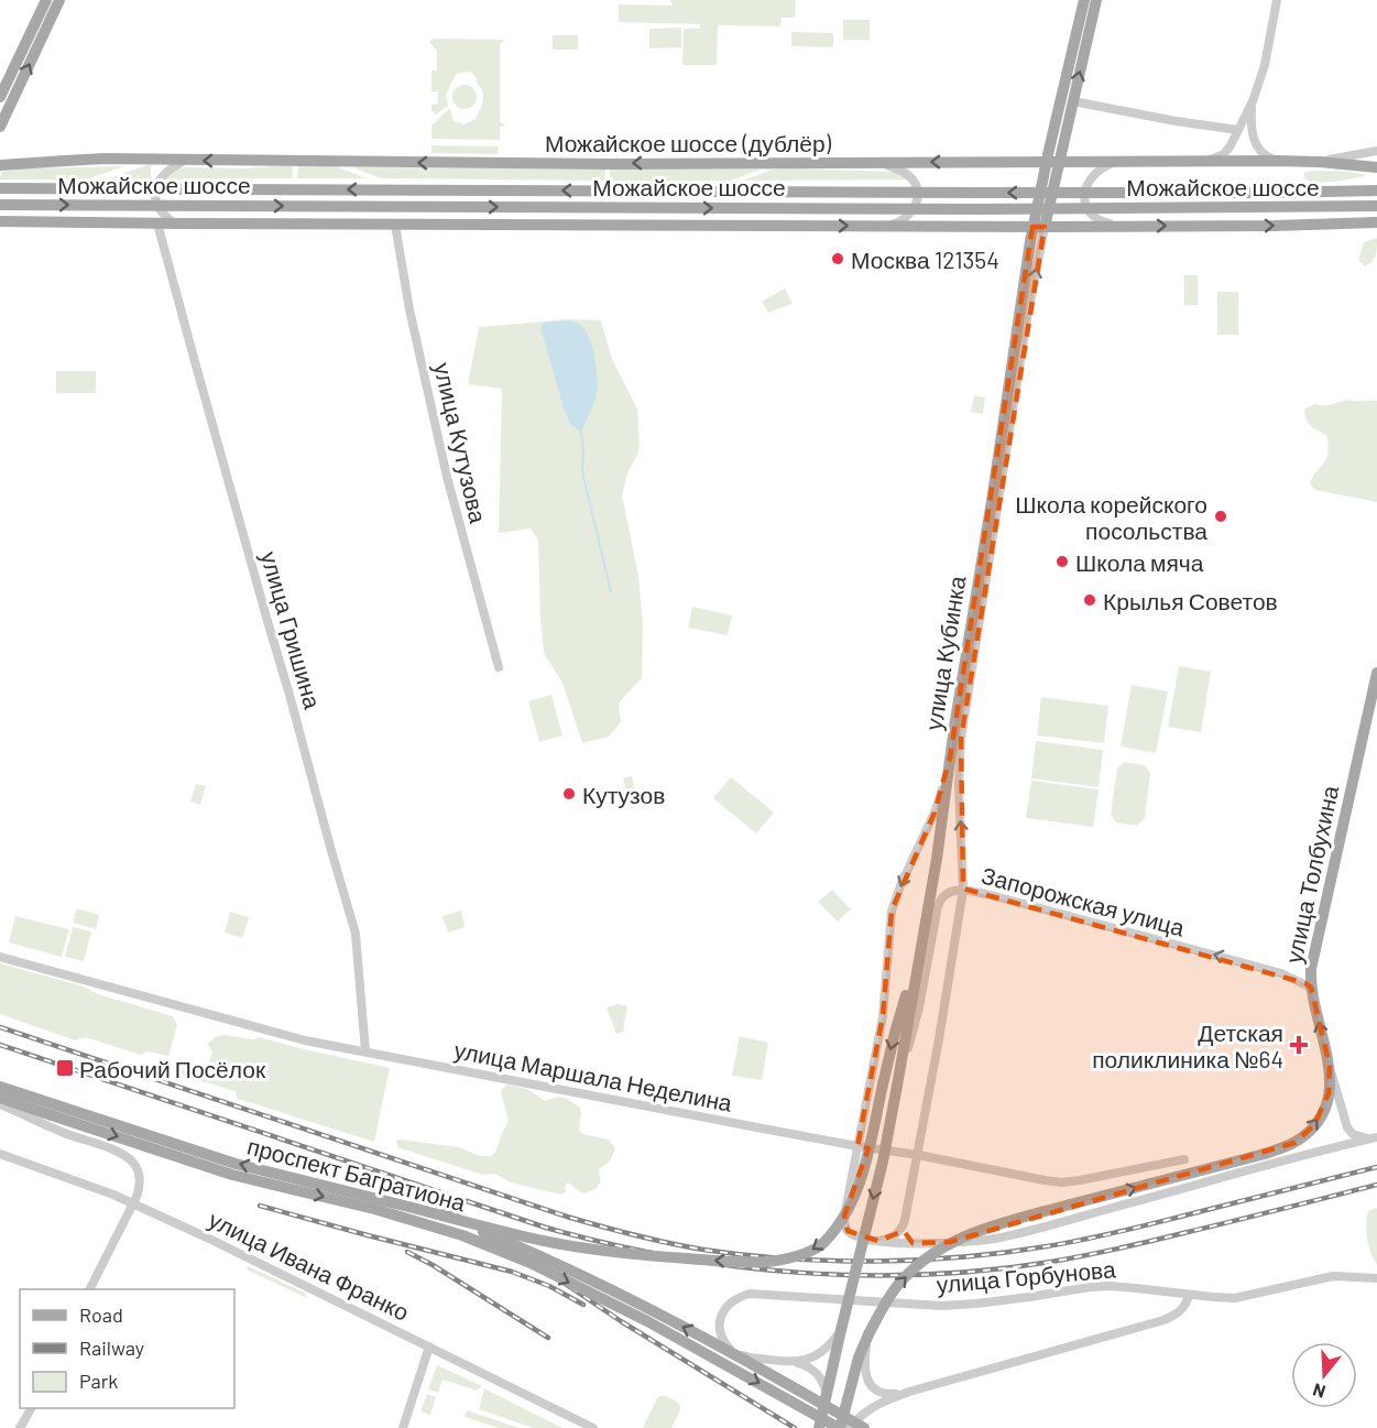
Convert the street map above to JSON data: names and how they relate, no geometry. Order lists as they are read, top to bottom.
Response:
{
  "streets": {
    "main road": [
      "Можайское шоссе (дублёр)",
      "Можайское шоссе",
      "улица Кубинка",
      "улица Толбухина",
      "проспект Багратиона"
    ],
    "street": [
      "улица Кутузова",
      "улица Гришина",
      "Запорожская улица",
      "улица Маршала Неделина",
      "улица Ивана Франко",
      "улица Горбунова"
    ]
  },
  "crossings": [
    ["Можайское шоссе (дублёр)", "улица Кубинка"],
    ["улица Гришина", "улица Маршала Неделина"],
    ["улица Кубинка", "Запорожская улица"],
    ["улица Толбухина", "Запорожская улица"]
  ],
  "one_way": ["Запорожская улица"],
  "places": {
    "other": [
      "Москва 121354",
      "Школа корейского посольства",
      "Школа мяча",
      "Крылья Советов",
      "Кутузов"
    ],
    "health": ["Детская поликлиника №64"],
    "transit": ["Рабочий Посёлок"]
  },
  "legend": ["Road", "Railway", "Park"],
  "north": "bottom"
}
